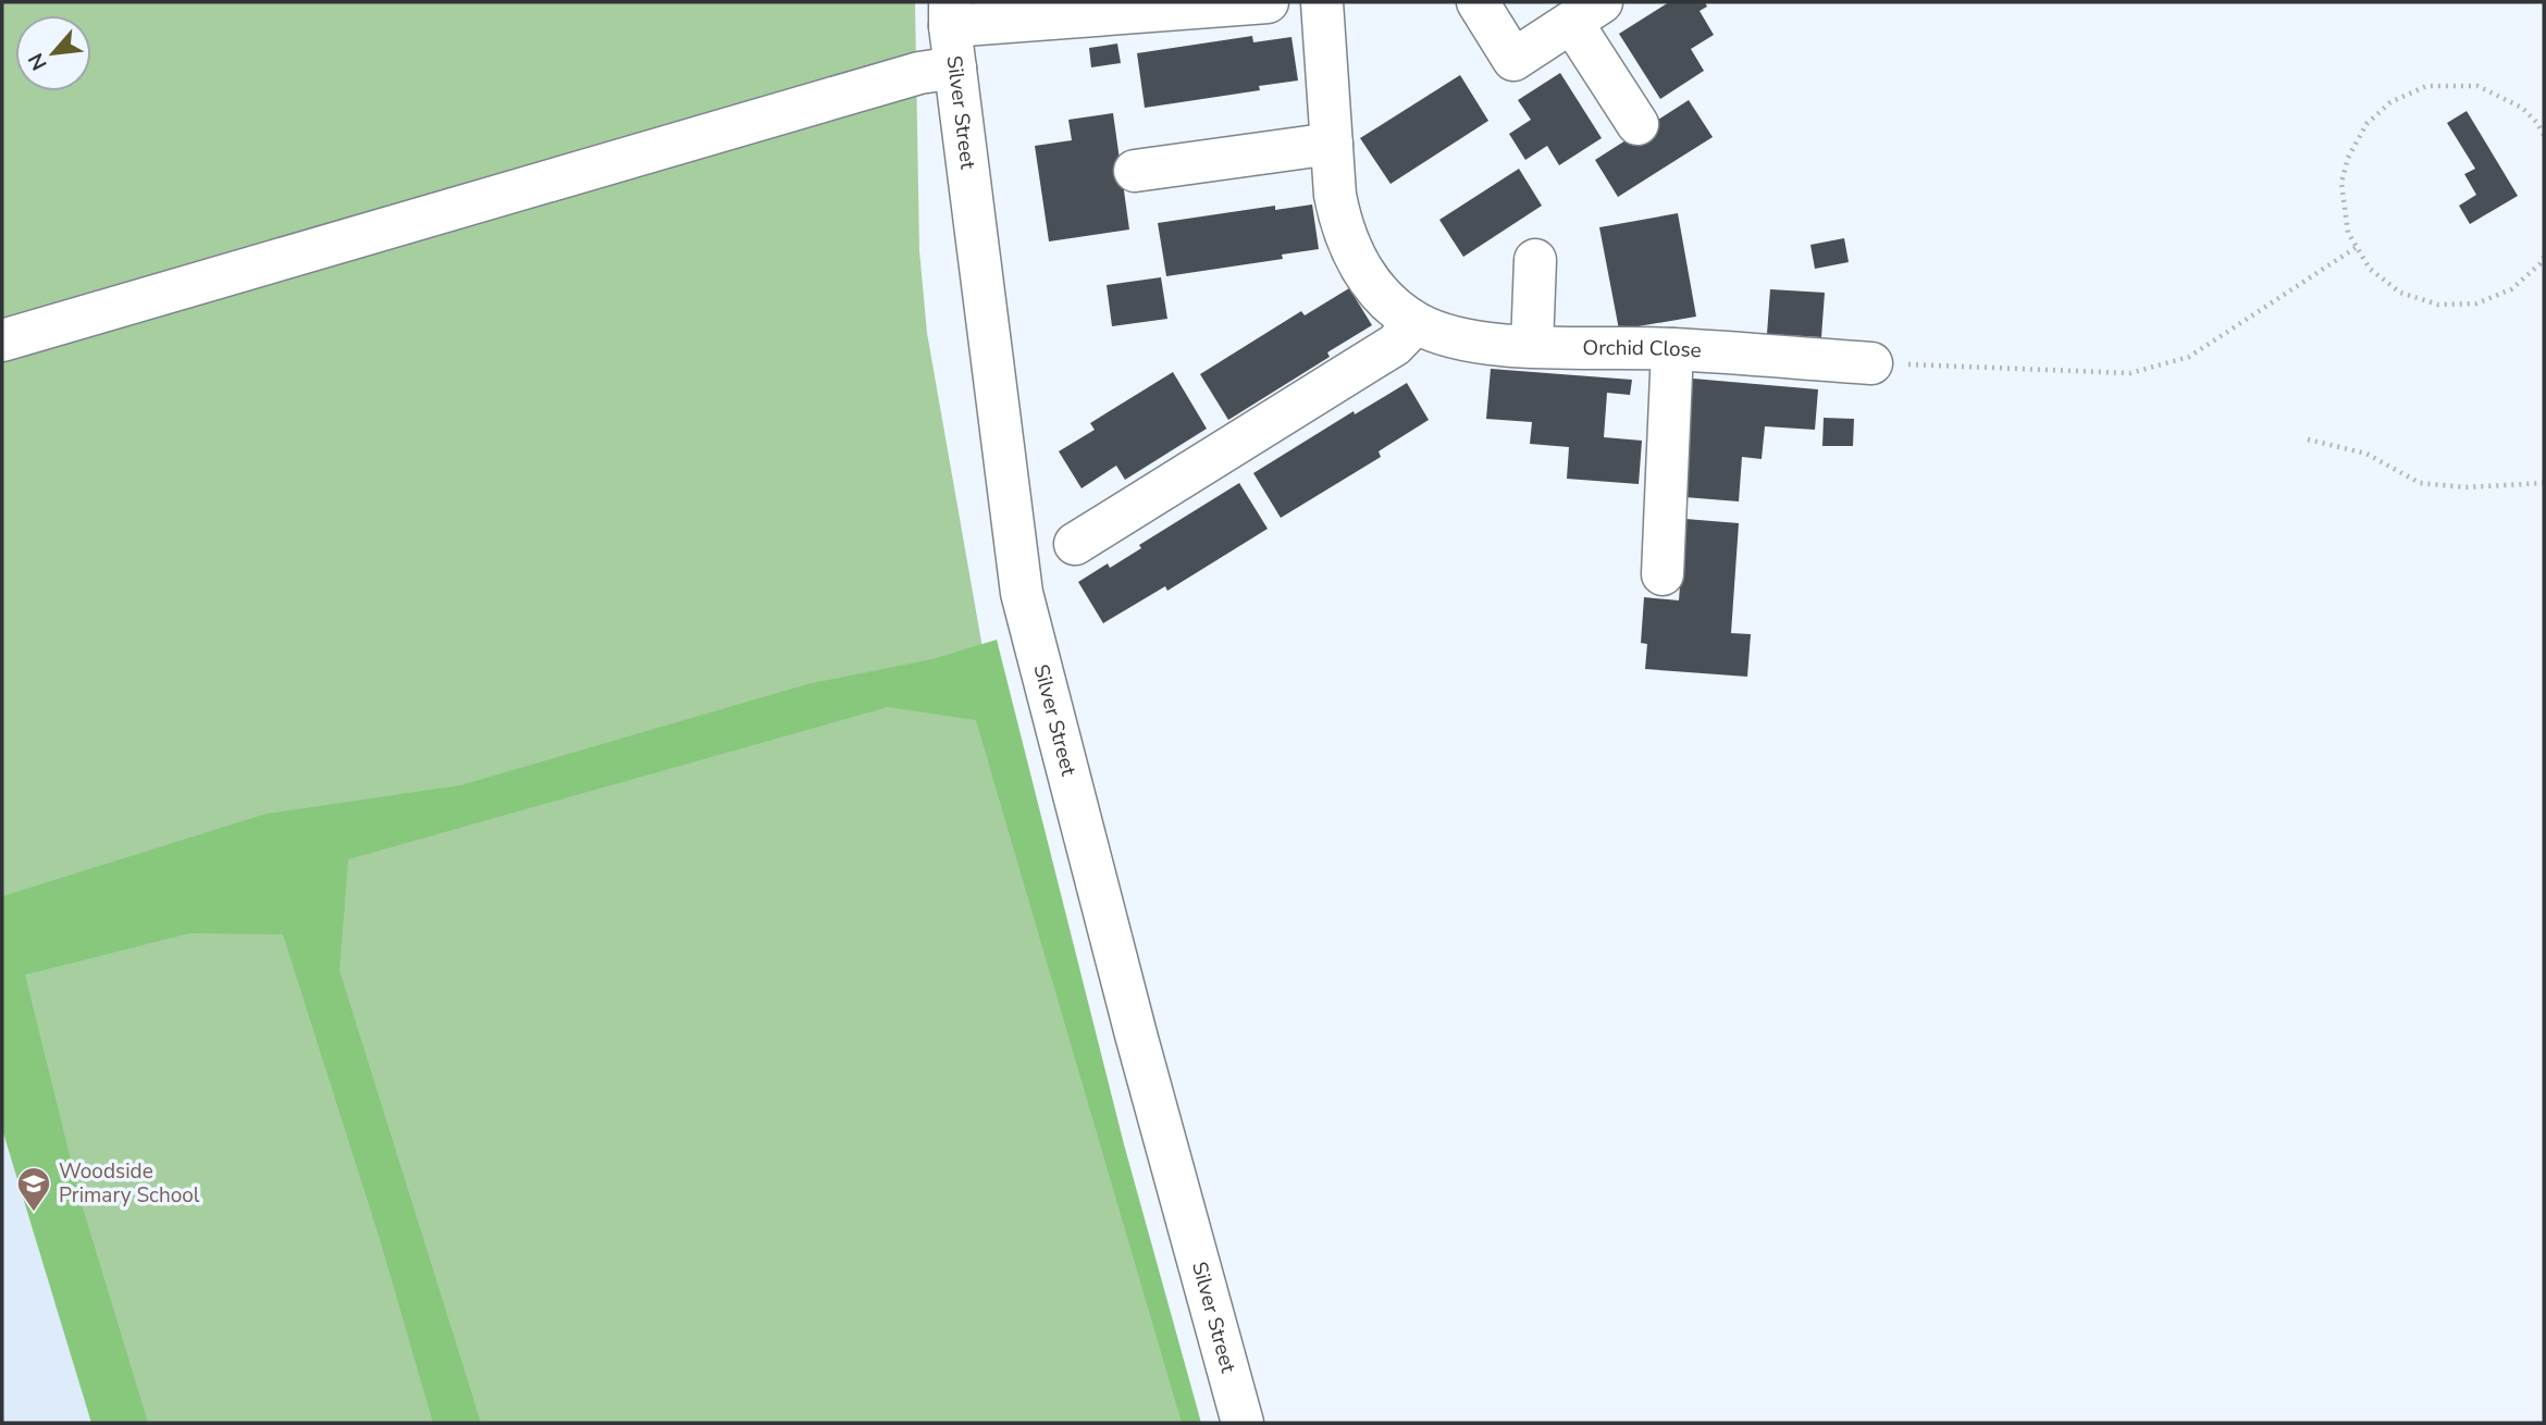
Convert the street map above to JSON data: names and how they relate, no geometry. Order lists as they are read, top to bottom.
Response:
{
  "streets": {
    "street": ["Silver Street", "Orchid Close"]
  },
  "places": {
    "school or university": ["Woodside Primary School"]
  },
  "north": "bottom left"
}
